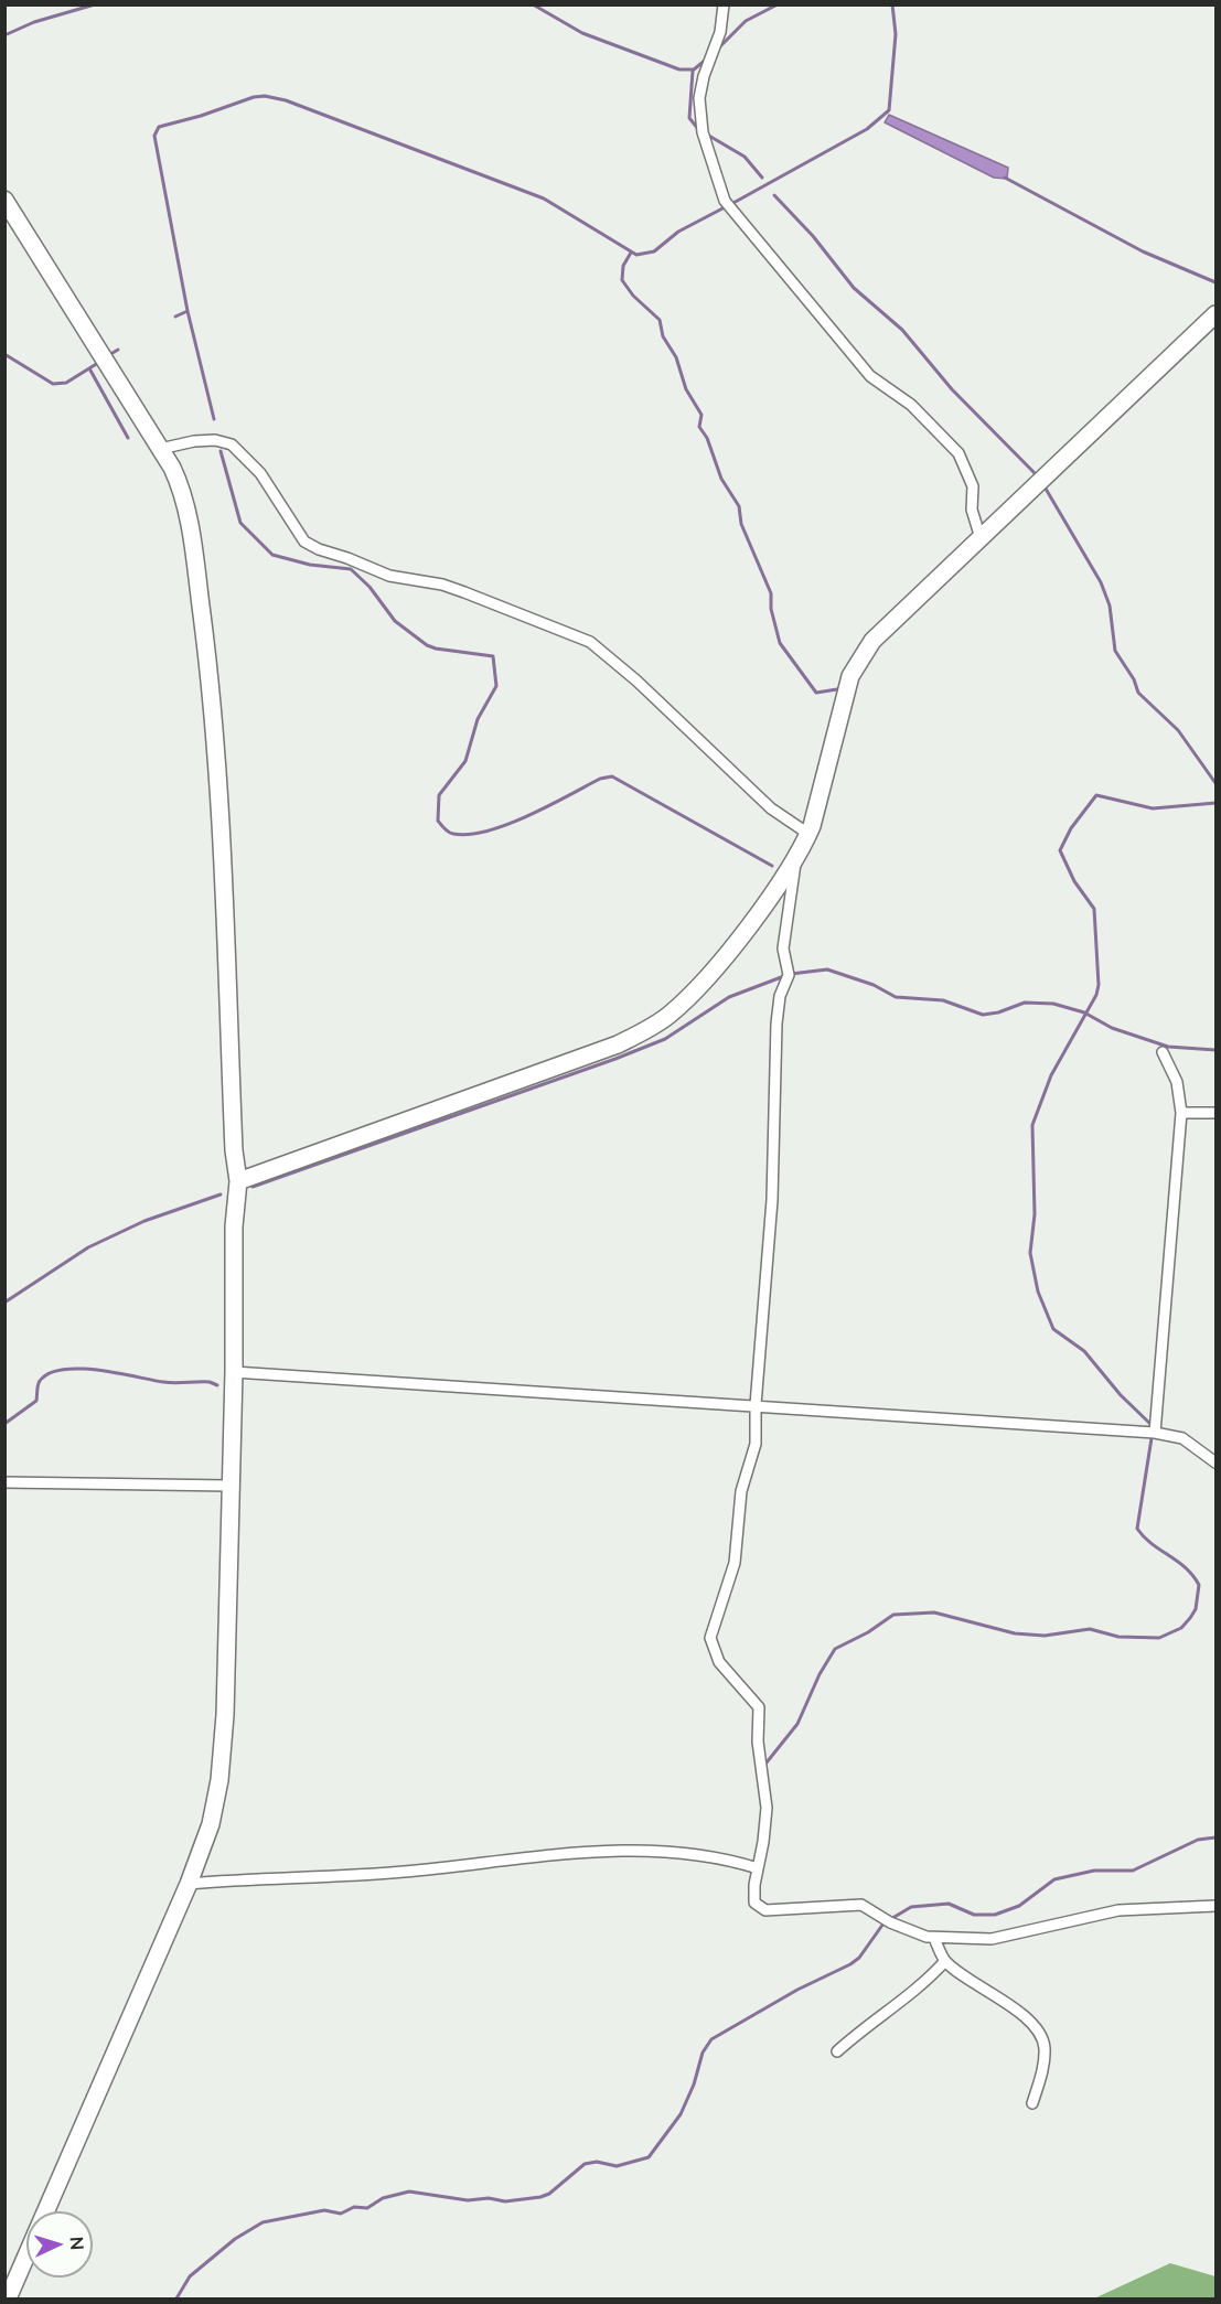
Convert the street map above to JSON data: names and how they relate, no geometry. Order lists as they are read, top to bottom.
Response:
{
  "north": "right"
}
